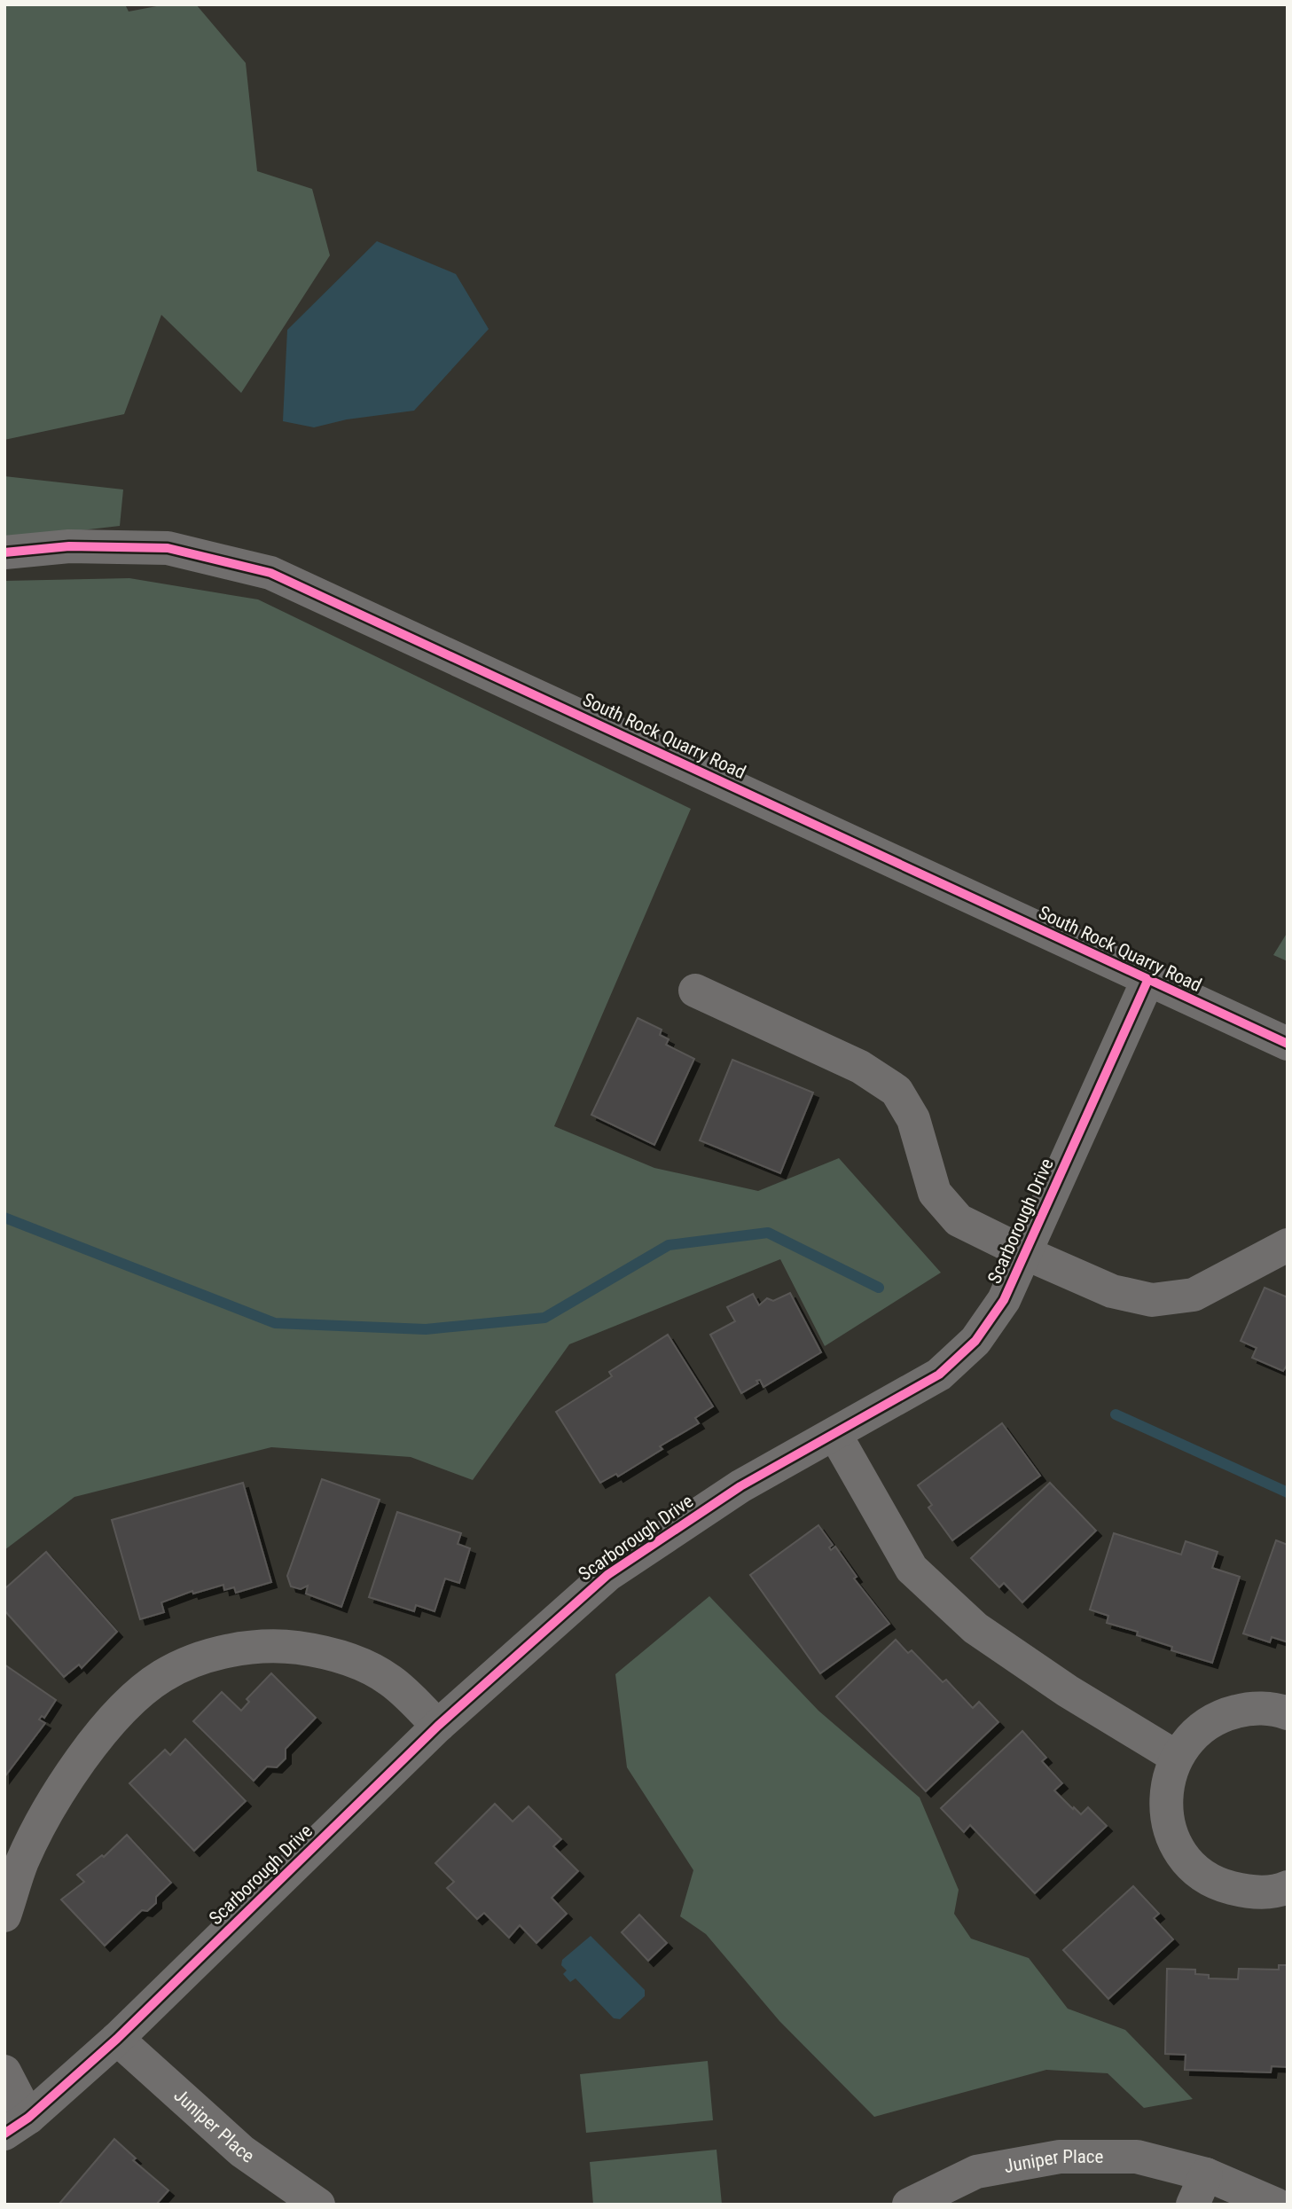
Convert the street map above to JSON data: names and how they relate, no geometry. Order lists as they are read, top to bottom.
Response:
{
  "streets": {
    "street": ["South Rock Quarry Road", "Scarborough Drive", "Juniper Place"]
  },
  "crossings": [
    ["South Rock Quarry Road", "Scarborough Drive"],
    ["Scarborough Drive", "Juniper Place"]
  ]
}
